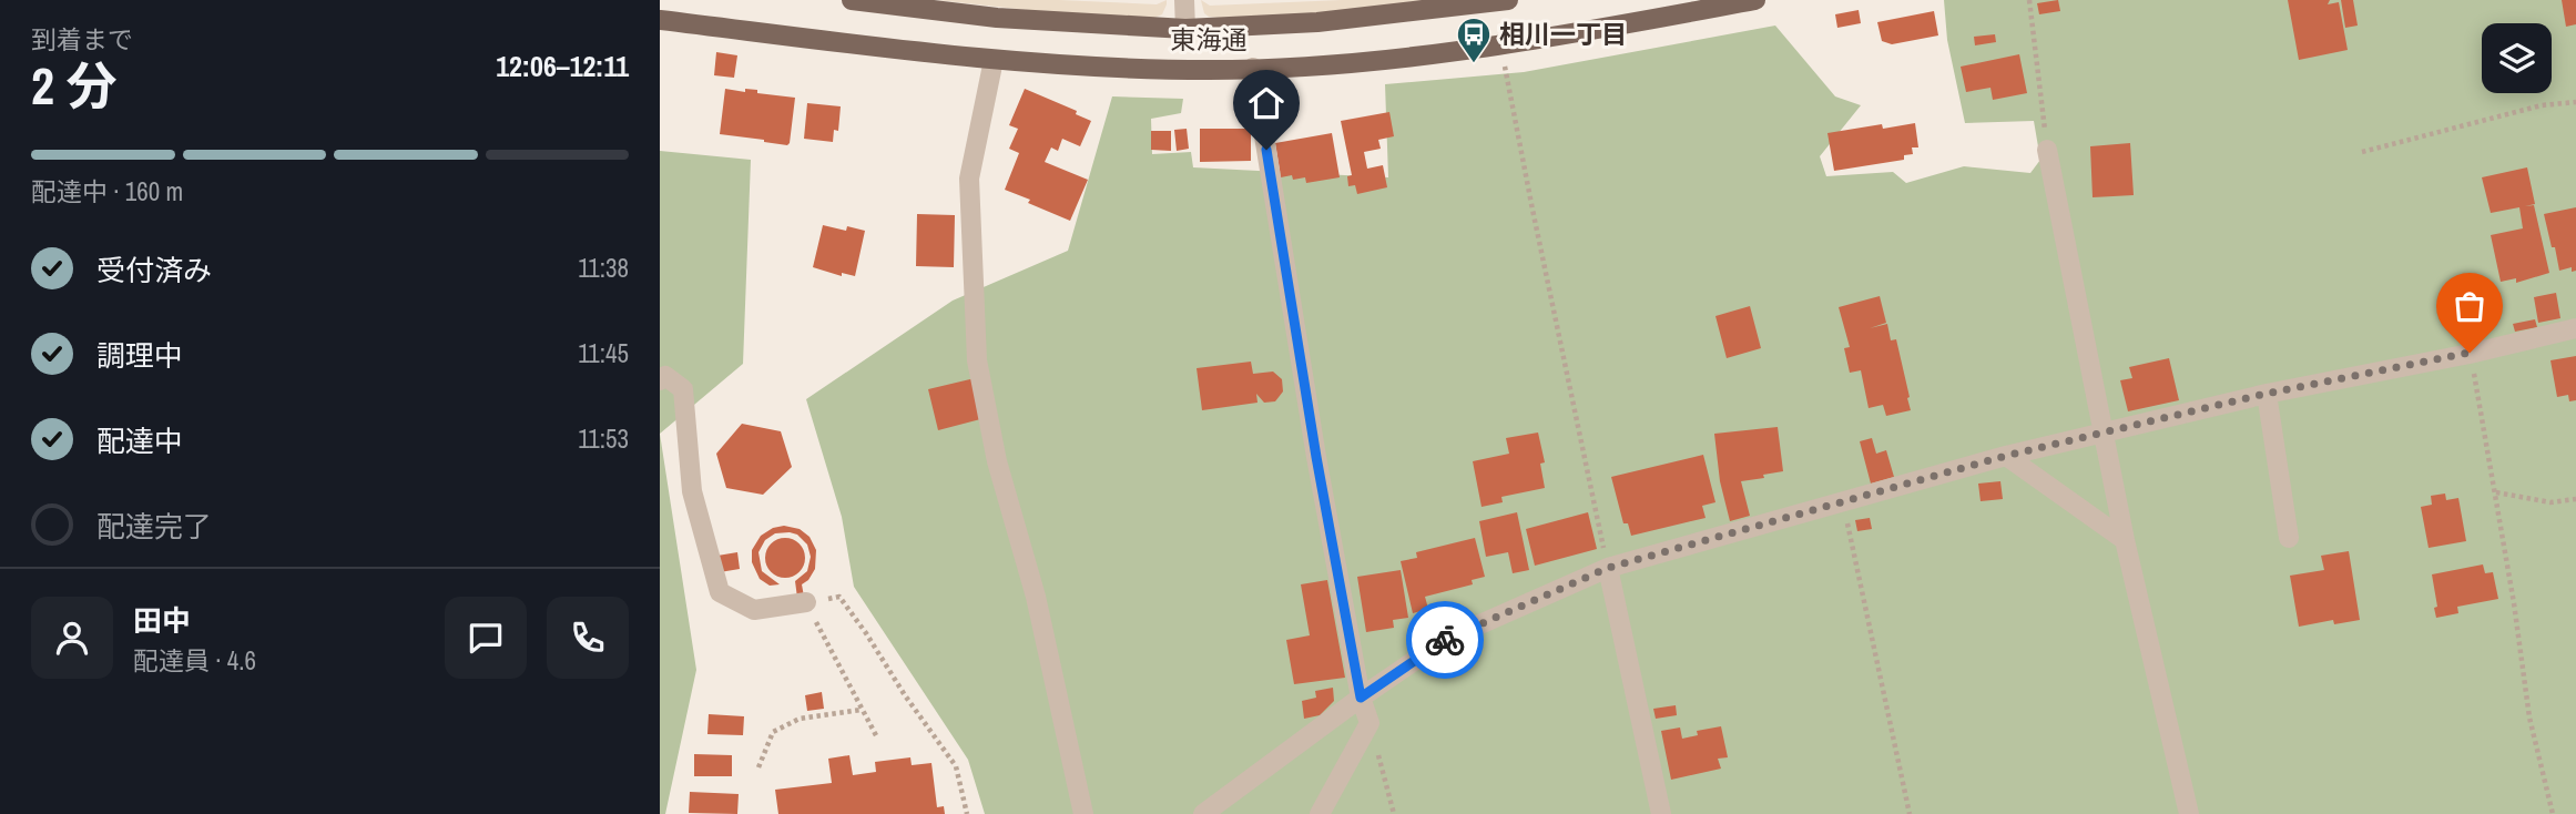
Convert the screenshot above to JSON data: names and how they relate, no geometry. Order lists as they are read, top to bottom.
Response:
{
  "streets": {
    "main road": ["東海通"]
  },
  "places": {
    "bus stop": ["相川一丁目"]
  },
  "page": {
    "heading": ["2 分", "到着まで", "12:06–12:11"],
    "panel": ["田中", "配達員 · 4.6"],
    "bar": "配達中 · 160 m",
    "list": [
      ["受付済み", "11:38"],
      ["調理中", "11:45"],
      ["配達中", "11:53"],
      "配達完了"
    ]
  }
}
